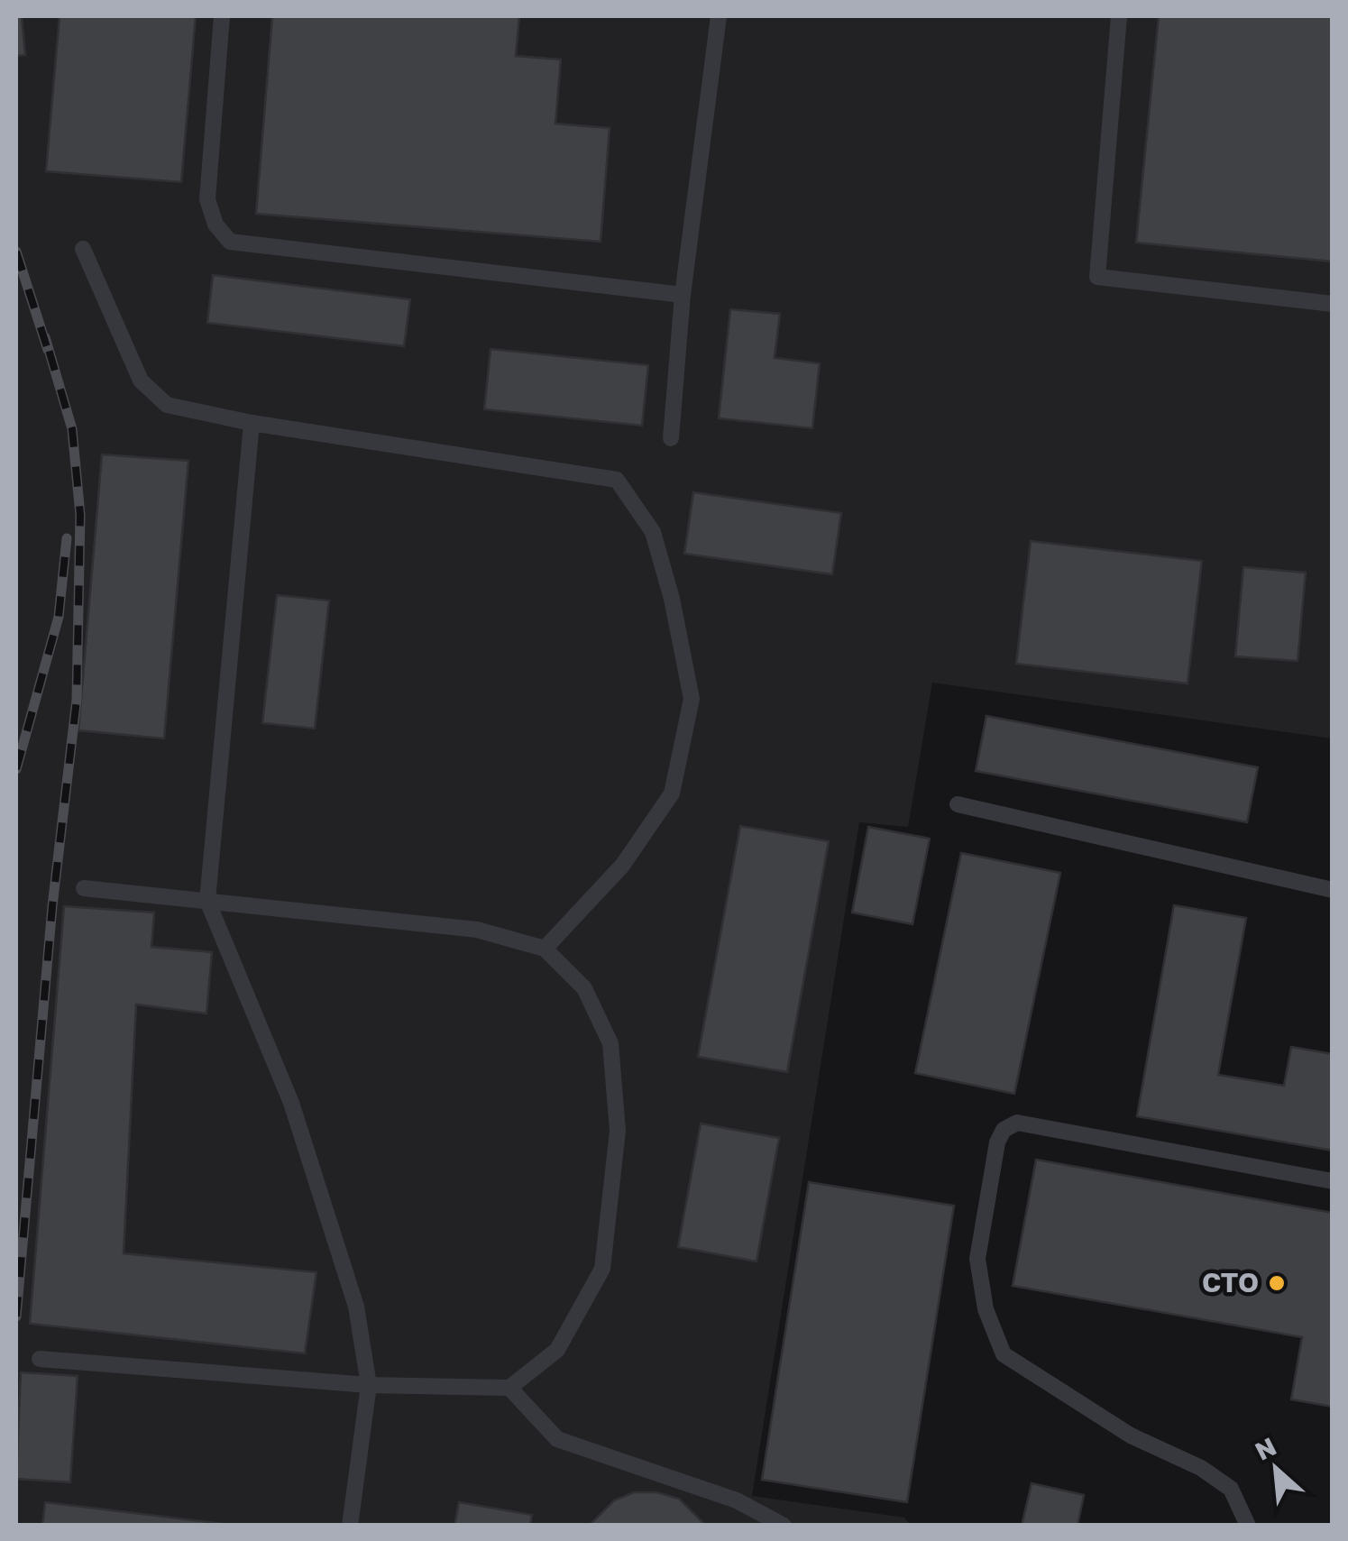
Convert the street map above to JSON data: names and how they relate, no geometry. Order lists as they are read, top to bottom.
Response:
{
  "places": ["СТО"],
  "north": "top left"
}
